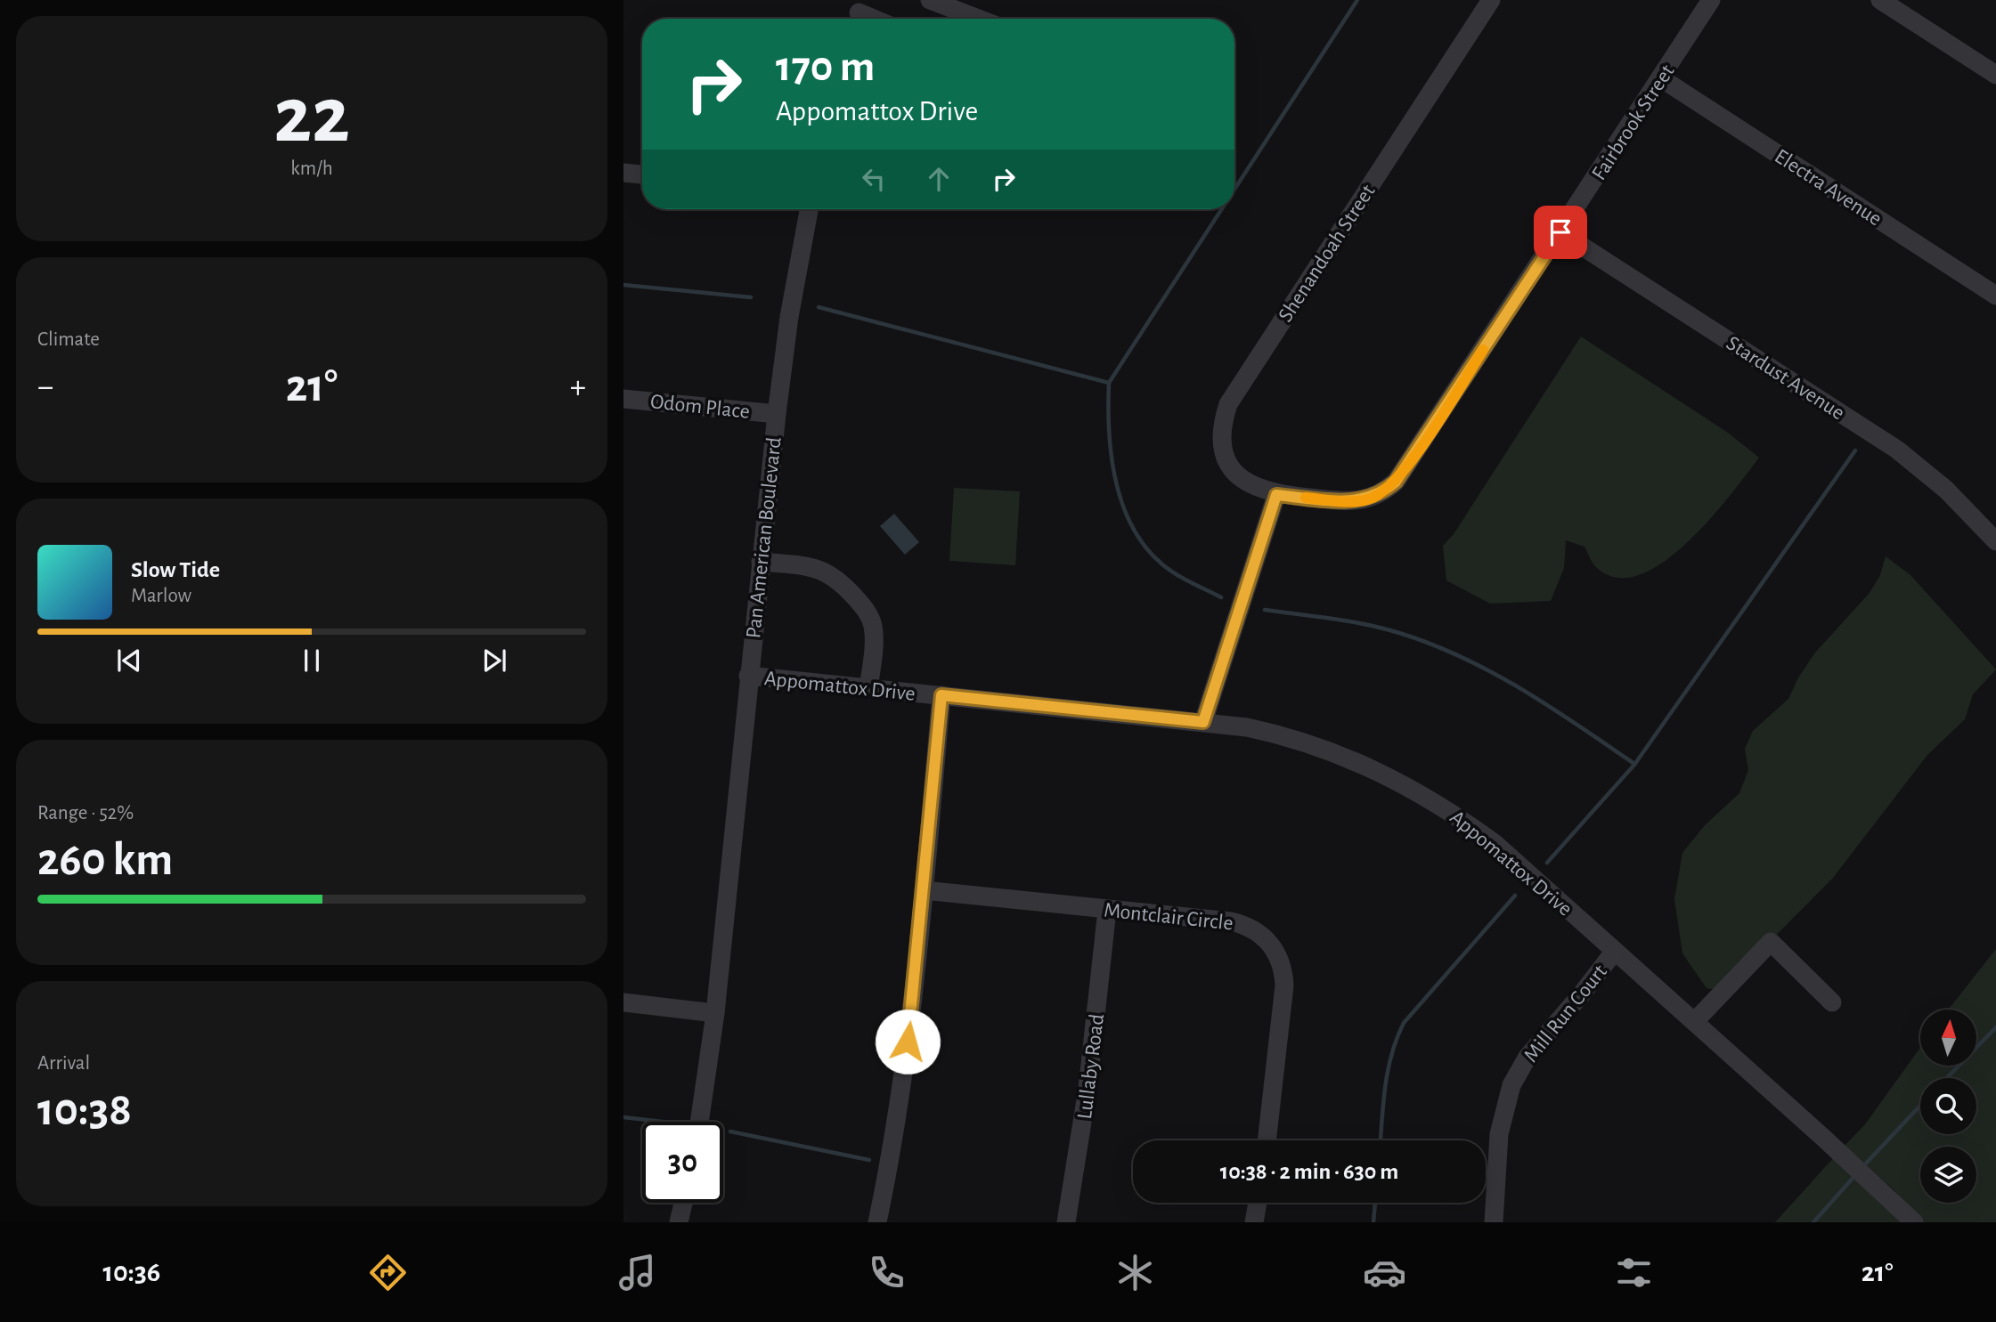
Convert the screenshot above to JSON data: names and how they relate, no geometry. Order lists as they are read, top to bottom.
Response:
{
  "streets": {
    "street": [
      "Fairbrook Street",
      "Electra Avenue",
      "Shenandoah Street",
      "Stardust Avenue",
      "Odom Place",
      "Pan American Boulevard",
      "Appomattox Drive",
      "Montclair Circle",
      "Mill Run Court",
      "Lullaby Road"
    ]
  },
  "crossings": [
    ["Fairbrook Street", "Electra Avenue"],
    ["Fairbrook Street", "Shenandoah Street"],
    ["Fairbrook Street", "Stardust Avenue"],
    ["Odom Place", "Pan American Boulevard"],
    ["Pan American Boulevard", "Appomattox Drive"],
    ["Appomattox Drive", "Mill Run Court"],
    ["Montclair Circle", "Lullaby Road"]
  ],
  "north": "top",
  "page": {
    "tile": [
      ["22", "km/h"],
      "Climate",
      ["Range · 52%", "260 km"],
      ["Arrival", "10:38"]
    ],
    "turn": ["170 m", "Appomattox Drive"],
    "heat": ["−", "21°", "+"],
    "song": ["Slow Tide", "Marlow"],
    "limit": "30",
    "trip": "10:38 · 2 min · 630 m",
    "tabs": ["10:36", "21°"]
  }
}
